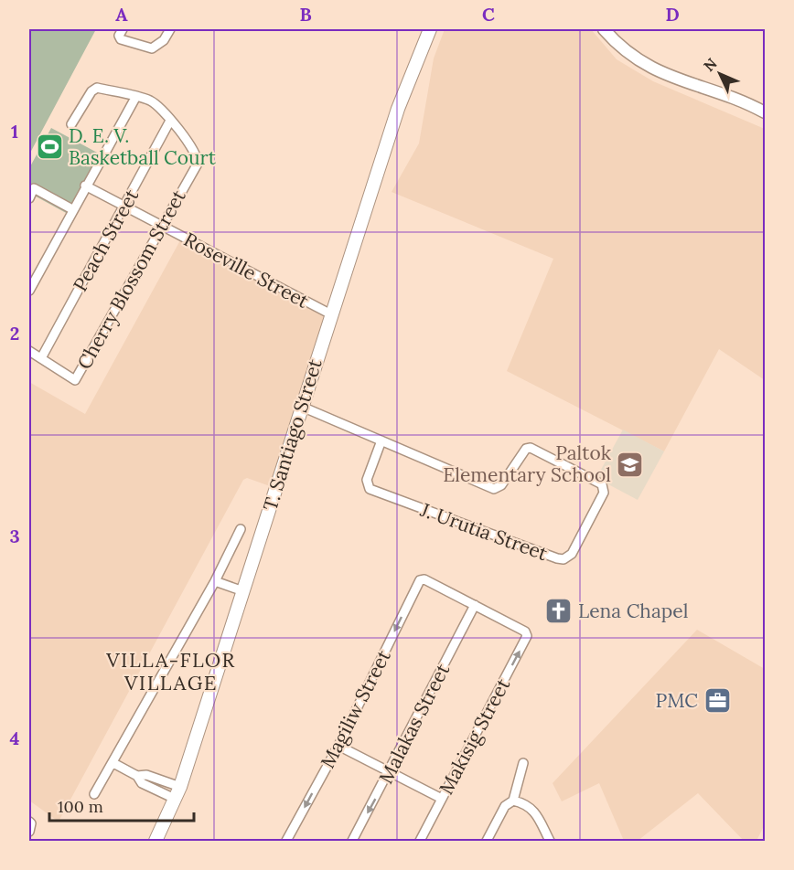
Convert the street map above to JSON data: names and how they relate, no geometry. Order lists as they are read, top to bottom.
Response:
{
  "streets": {
    "main road": ["T. Santiago Street"],
    "street": [
      "Peach Street",
      "Roseville Street",
      "Cherry Blossom Street",
      "J. Urutia Street",
      "Magiliw Street",
      "Malakas Street",
      "Makisig Street"
    ]
  },
  "crossings": [
    ["Peach Street", "Roseville Street"],
    ["Peach Street", "Cherry Blossom Street"],
    ["Roseville Street", "Cherry Blossom Street"],
    ["Roseville Street", "T. Santiago Street"],
    ["Magiliw Street", "Malakas Street"],
    ["Magiliw Street", "Makisig Street"],
    ["Malakas Street", "Makisig Street"]
  ],
  "one_way": ["Magiliw Street", "Makisig Street"],
  "districts": ["VILLA-FLOR VILLAGE"],
  "places": {
    "sports": ["D. E. V. Basketball Court"],
    "school or university": ["Paltok Elementary School"],
    "church": ["Lena Chapel"],
    "office": ["PMC"]
  },
  "scale_bar": "100 m",
  "north": "top left",
  "grid": {
    "columns": [
      "A",
      "B",
      "C",
      "D"
    ],
    "rows": [
      "1",
      "2",
      "3",
      "4"
    ]
  }
}
